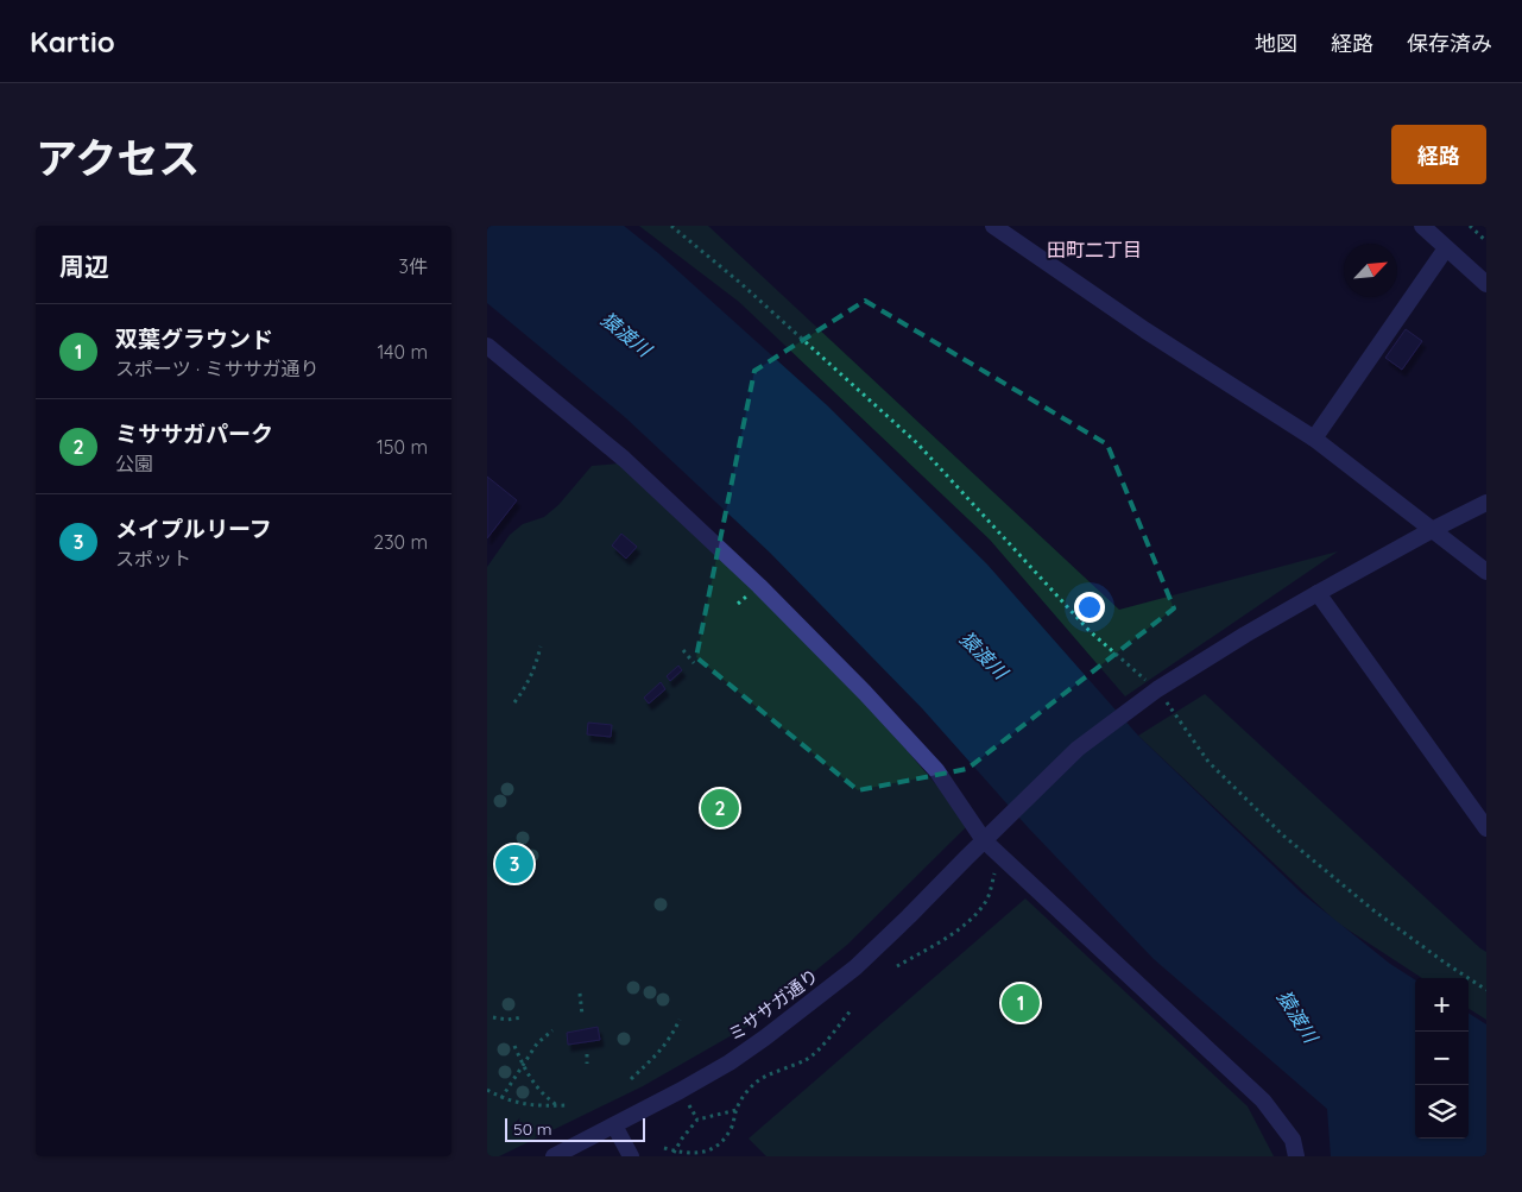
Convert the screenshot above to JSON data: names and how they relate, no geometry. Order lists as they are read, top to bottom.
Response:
{
  "streets": {
    "street": ["ミササガ通り"]
  },
  "districts": ["田町二丁目"],
  "water": ["猿渡川"],
  "scale_bar": "50 m",
  "north": "top right",
  "page": {
    "header": "Kartio",
    "nav": ["地図", "経路", "保存済み"],
    "title": "アクセス",
    "buttons": "経路",
    "heading": ["周辺", "3件"],
    "list": [
      {
        "mark": "1",
        "name": "双葉グラウンド",
        "note": "スポーツ · ミササガ通り",
        "value": "140 m"
      },
      {
        "mark": "2",
        "name": "ミササガパーク",
        "note": "公園",
        "value": "150 m"
      },
      {
        "mark": "3",
        "name": "メイプルリーフ",
        "note": "スポット",
        "value": "230 m"
      }
    ],
    "pins": ["2", "3", "1"],
    "map_buttons": ["+", "−"],
    "scale": "50 m"
  }
}
